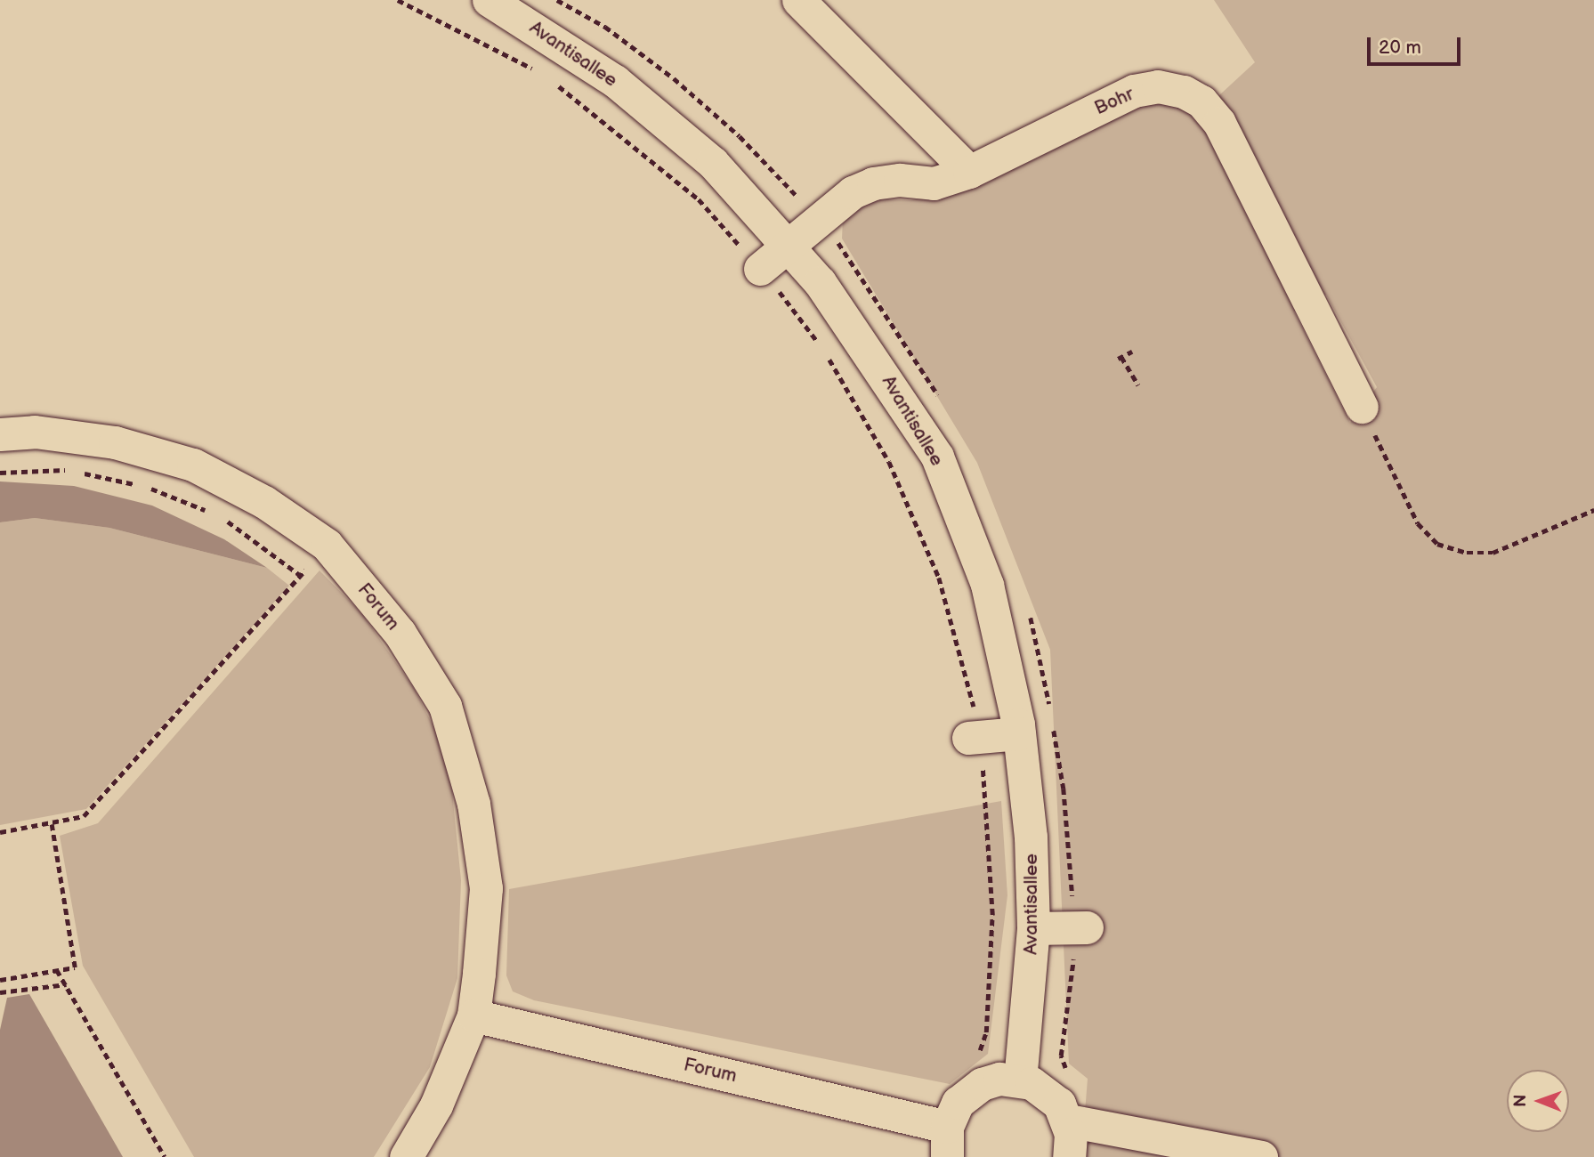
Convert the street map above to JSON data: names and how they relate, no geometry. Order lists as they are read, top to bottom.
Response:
{
  "streets": {
    "street": ["Avantisallee", "Bohr", "Forum"]
  },
  "crossings": [
    ["Avantisallee", "Bohr"]
  ],
  "scale_bar": "20 m",
  "north": "left"
}
